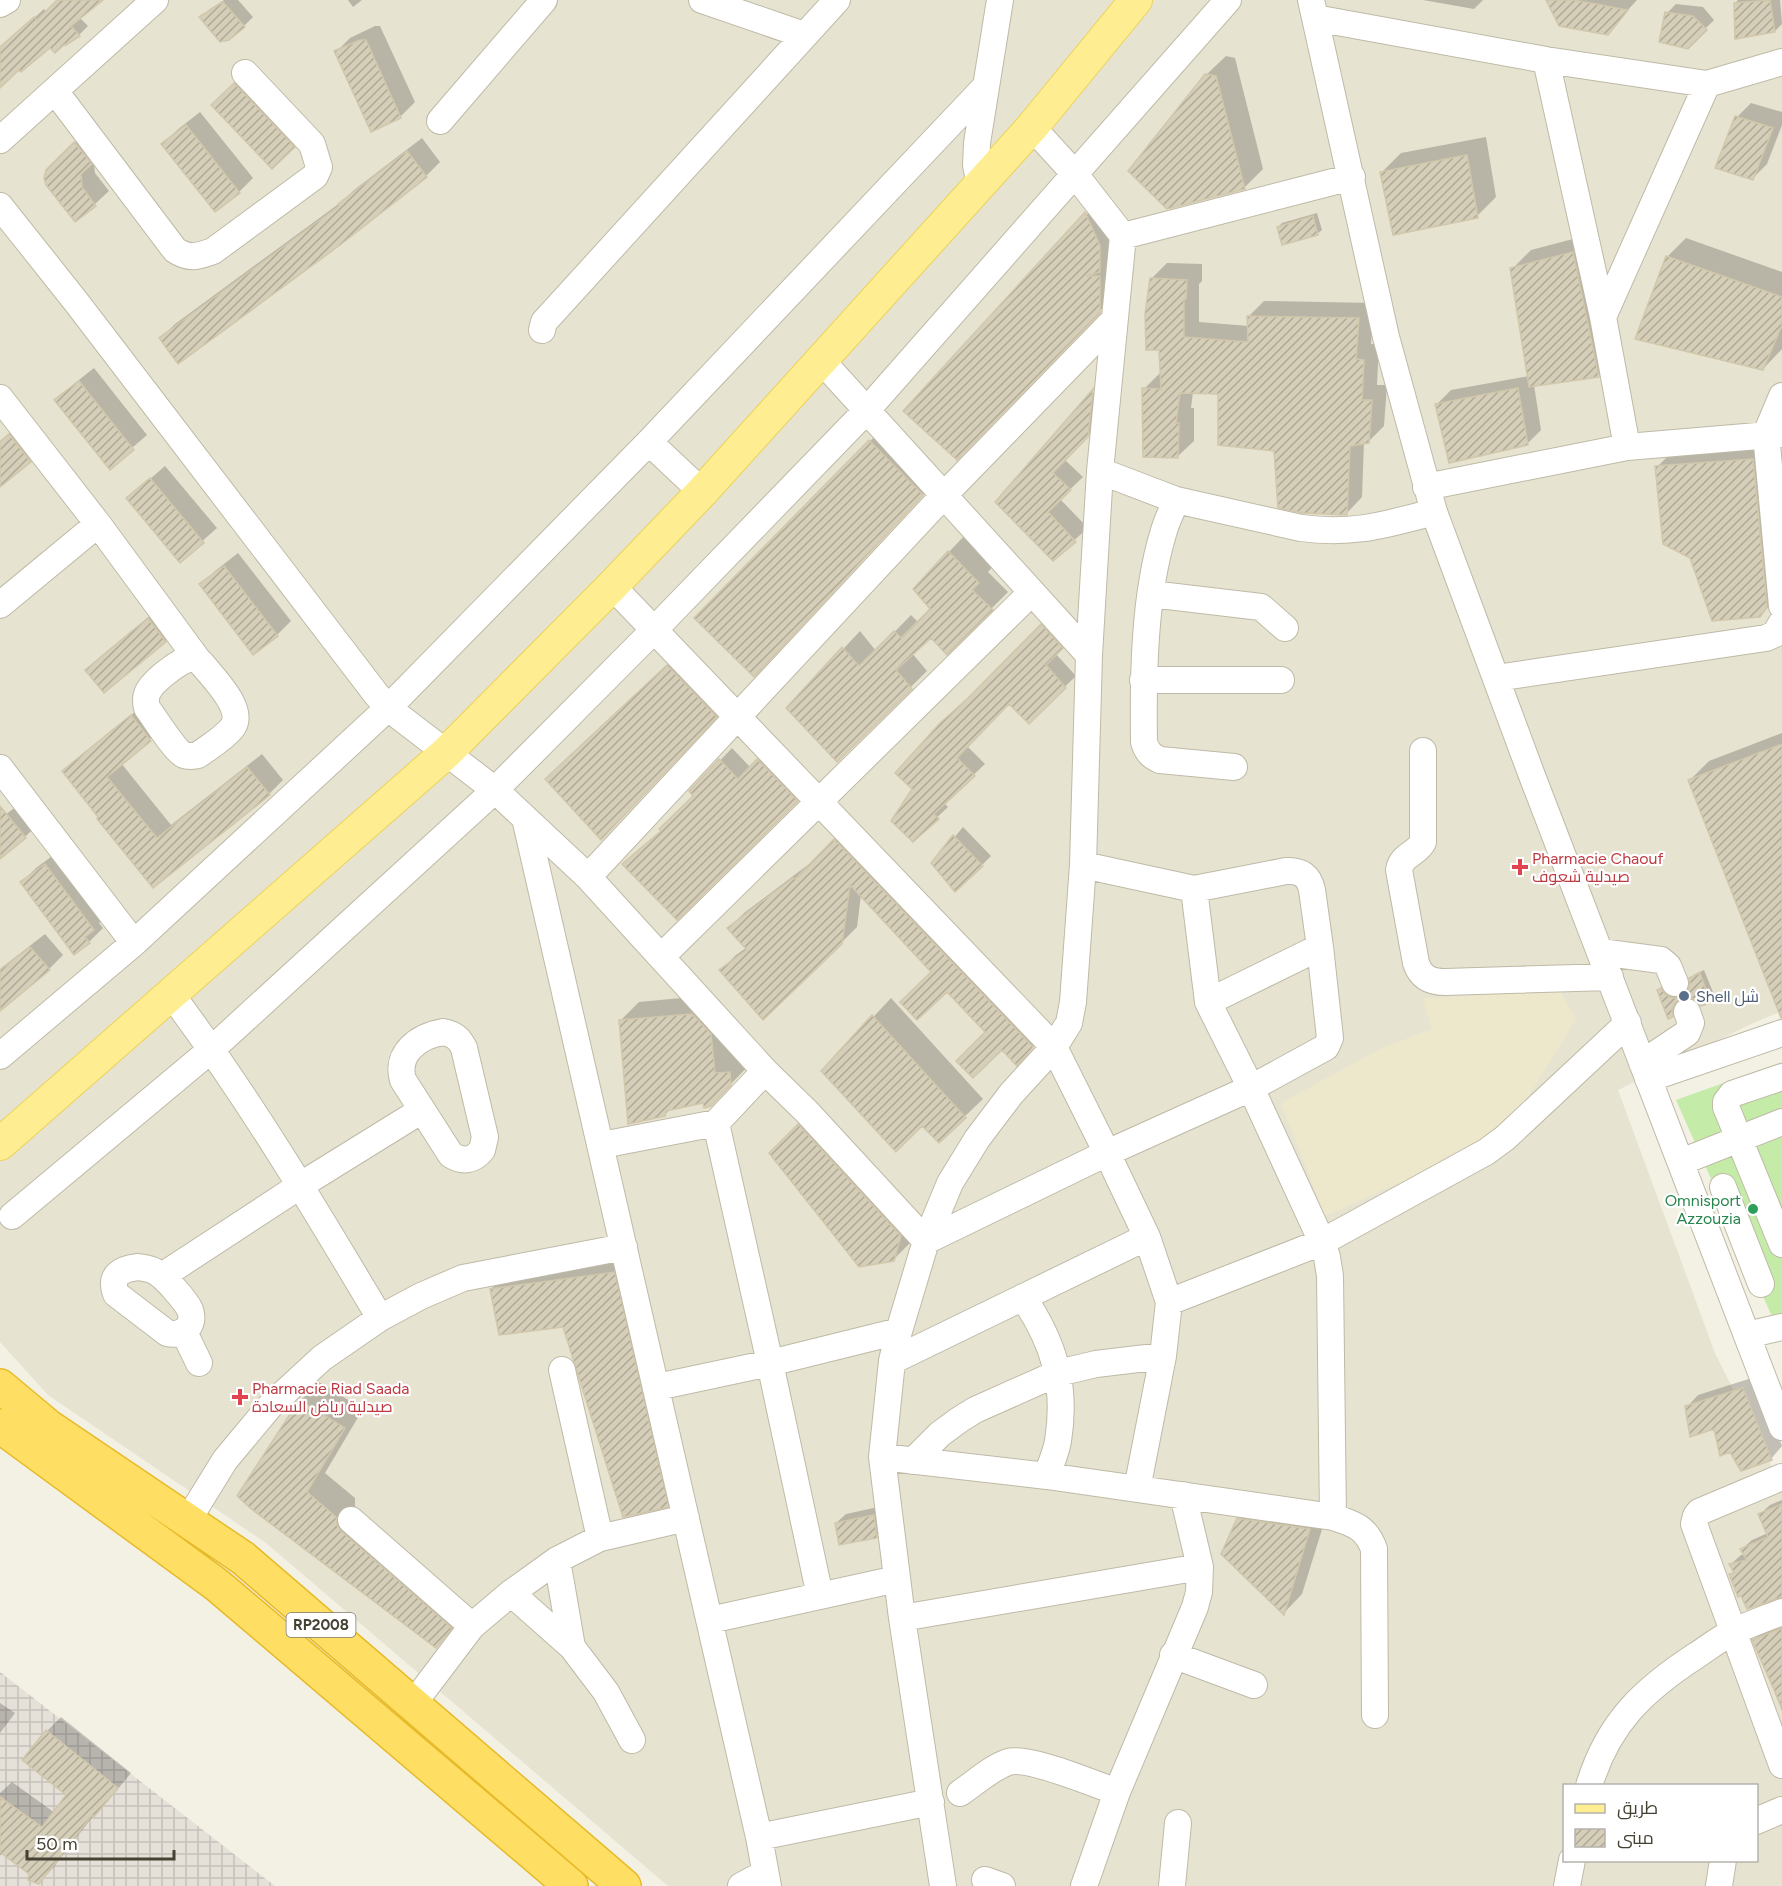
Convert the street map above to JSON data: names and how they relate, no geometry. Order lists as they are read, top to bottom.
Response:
{
  "streets": {
    "highway": ["RP2008"]
  },
  "places": {
    "health": ["Pharmacie Chaouf صيدلية شعوف", "Pharmacie Riad Saada صيدلية رياض السعادة"],
    "other": ["Shell شل", "Omnisport Azzouzia"]
  },
  "legend": ["طريق", "مبنى"],
  "scale_bar": "50 m"
}
